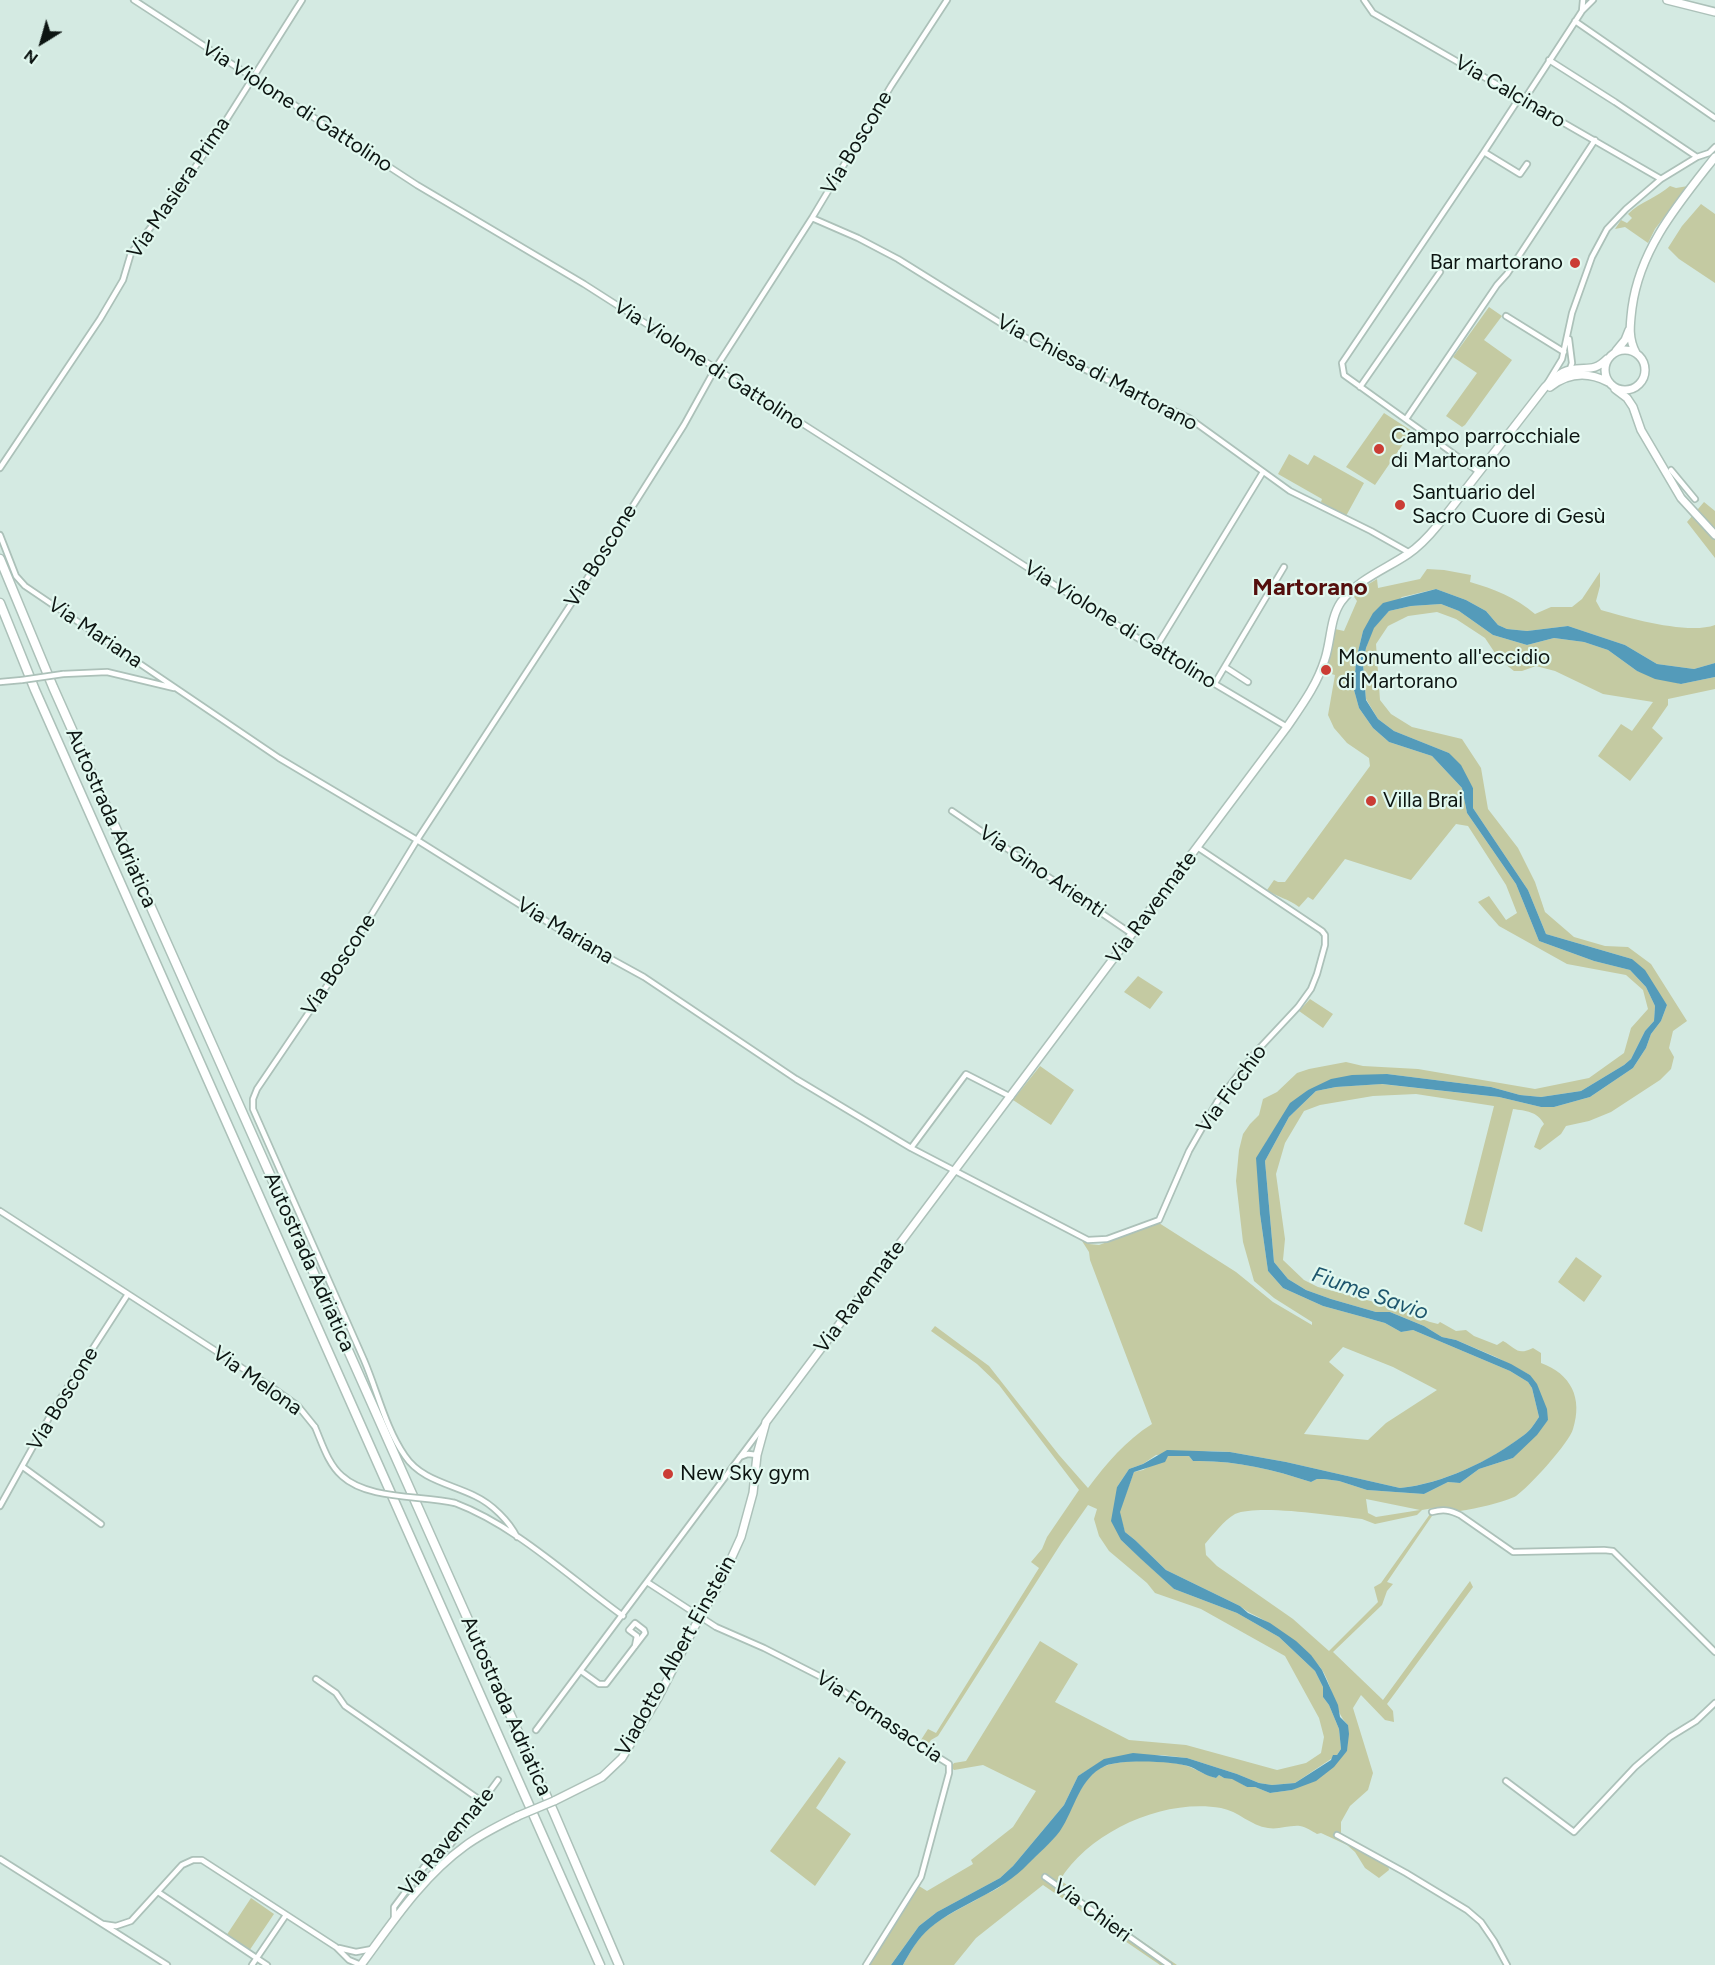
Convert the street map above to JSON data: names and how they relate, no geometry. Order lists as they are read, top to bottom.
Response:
{
  "streets": {
    "highway": ["Autostrada Adriatica"],
    "main road": ["Via Ravennate", "Viadotto Albert Einstein"],
    "street": [
      "Via Calcinaro",
      "Via Violone di Gattolino",
      "Via Boscone",
      "Via Masiera Prima",
      "Via Chiesa di Martorano",
      "Via Mariana",
      "Via Gino Arienti",
      "Via Ficchio",
      "Via Melona",
      "Via Fornasaccia",
      "Via Chieri"
    ]
  },
  "crossings": [
    ["Via Calcinaro", "Via Ravennate"],
    ["Via Violone di Gattolino", "Via Boscone"],
    ["Via Violone di Gattolino", "Via Masiera Prima"],
    ["Via Violone di Gattolino", "Via Ravennate"],
    ["Via Boscone", "Via Chiesa di Martorano"],
    ["Via Boscone", "Via Mariana"],
    ["Via Boscone", "Via Melona"],
    ["Via Chiesa di Martorano", "Via Ravennate"],
    ["Via Mariana", "Via Ravennate"],
    ["Via Mariana", "Via Ficchio"],
    ["Via Gino Arienti", "Via Ravennate"],
    ["Via Ravennate", "Via Ficchio"],
    ["Via Ravennate", "Via Melona"],
    ["Via Ravennate", "Viadotto Albert Einstein"],
    ["Via Ravennate", "Via Fornasaccia"],
    ["Viadotto Albert Einstein", "Via Fornasaccia"]
  ],
  "districts": ["Martorano"],
  "water": ["Fiume Savio"],
  "places": [
    "Bar martorano",
    "Campo parrocchiale di Martorano",
    "Santuario del Sacro Cuore di Gesù",
    "Monumento all'eccidio di Martorano",
    "Villa Brai",
    "New Sky gym"
  ],
  "north": "bottom left"
}
